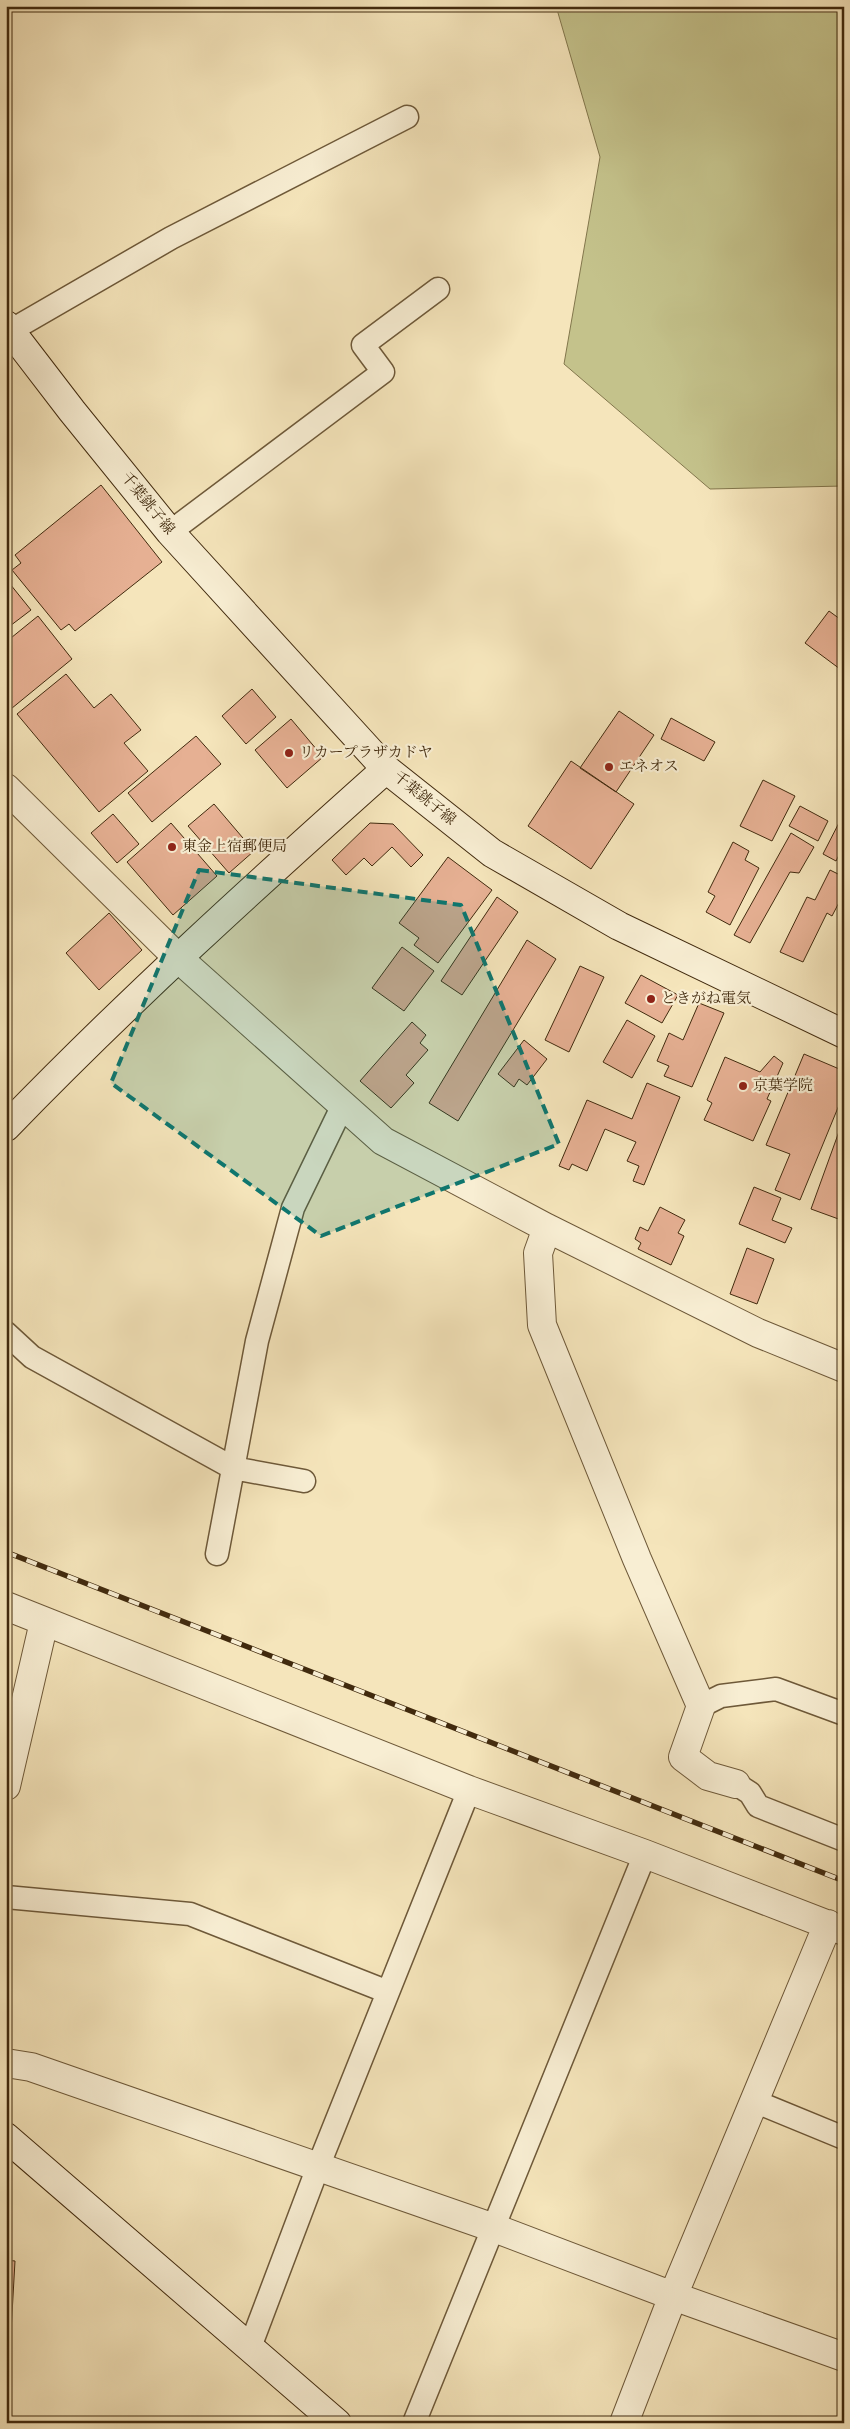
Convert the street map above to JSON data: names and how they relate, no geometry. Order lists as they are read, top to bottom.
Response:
{
  "streets": {
    "street": ["千葉銚子線"]
  },
  "places": [
    "リカープラザカドヤ",
    "エネオス",
    "東金上宿郵便局",
    "ときがね電気",
    "京葉学院"
  ]
}
